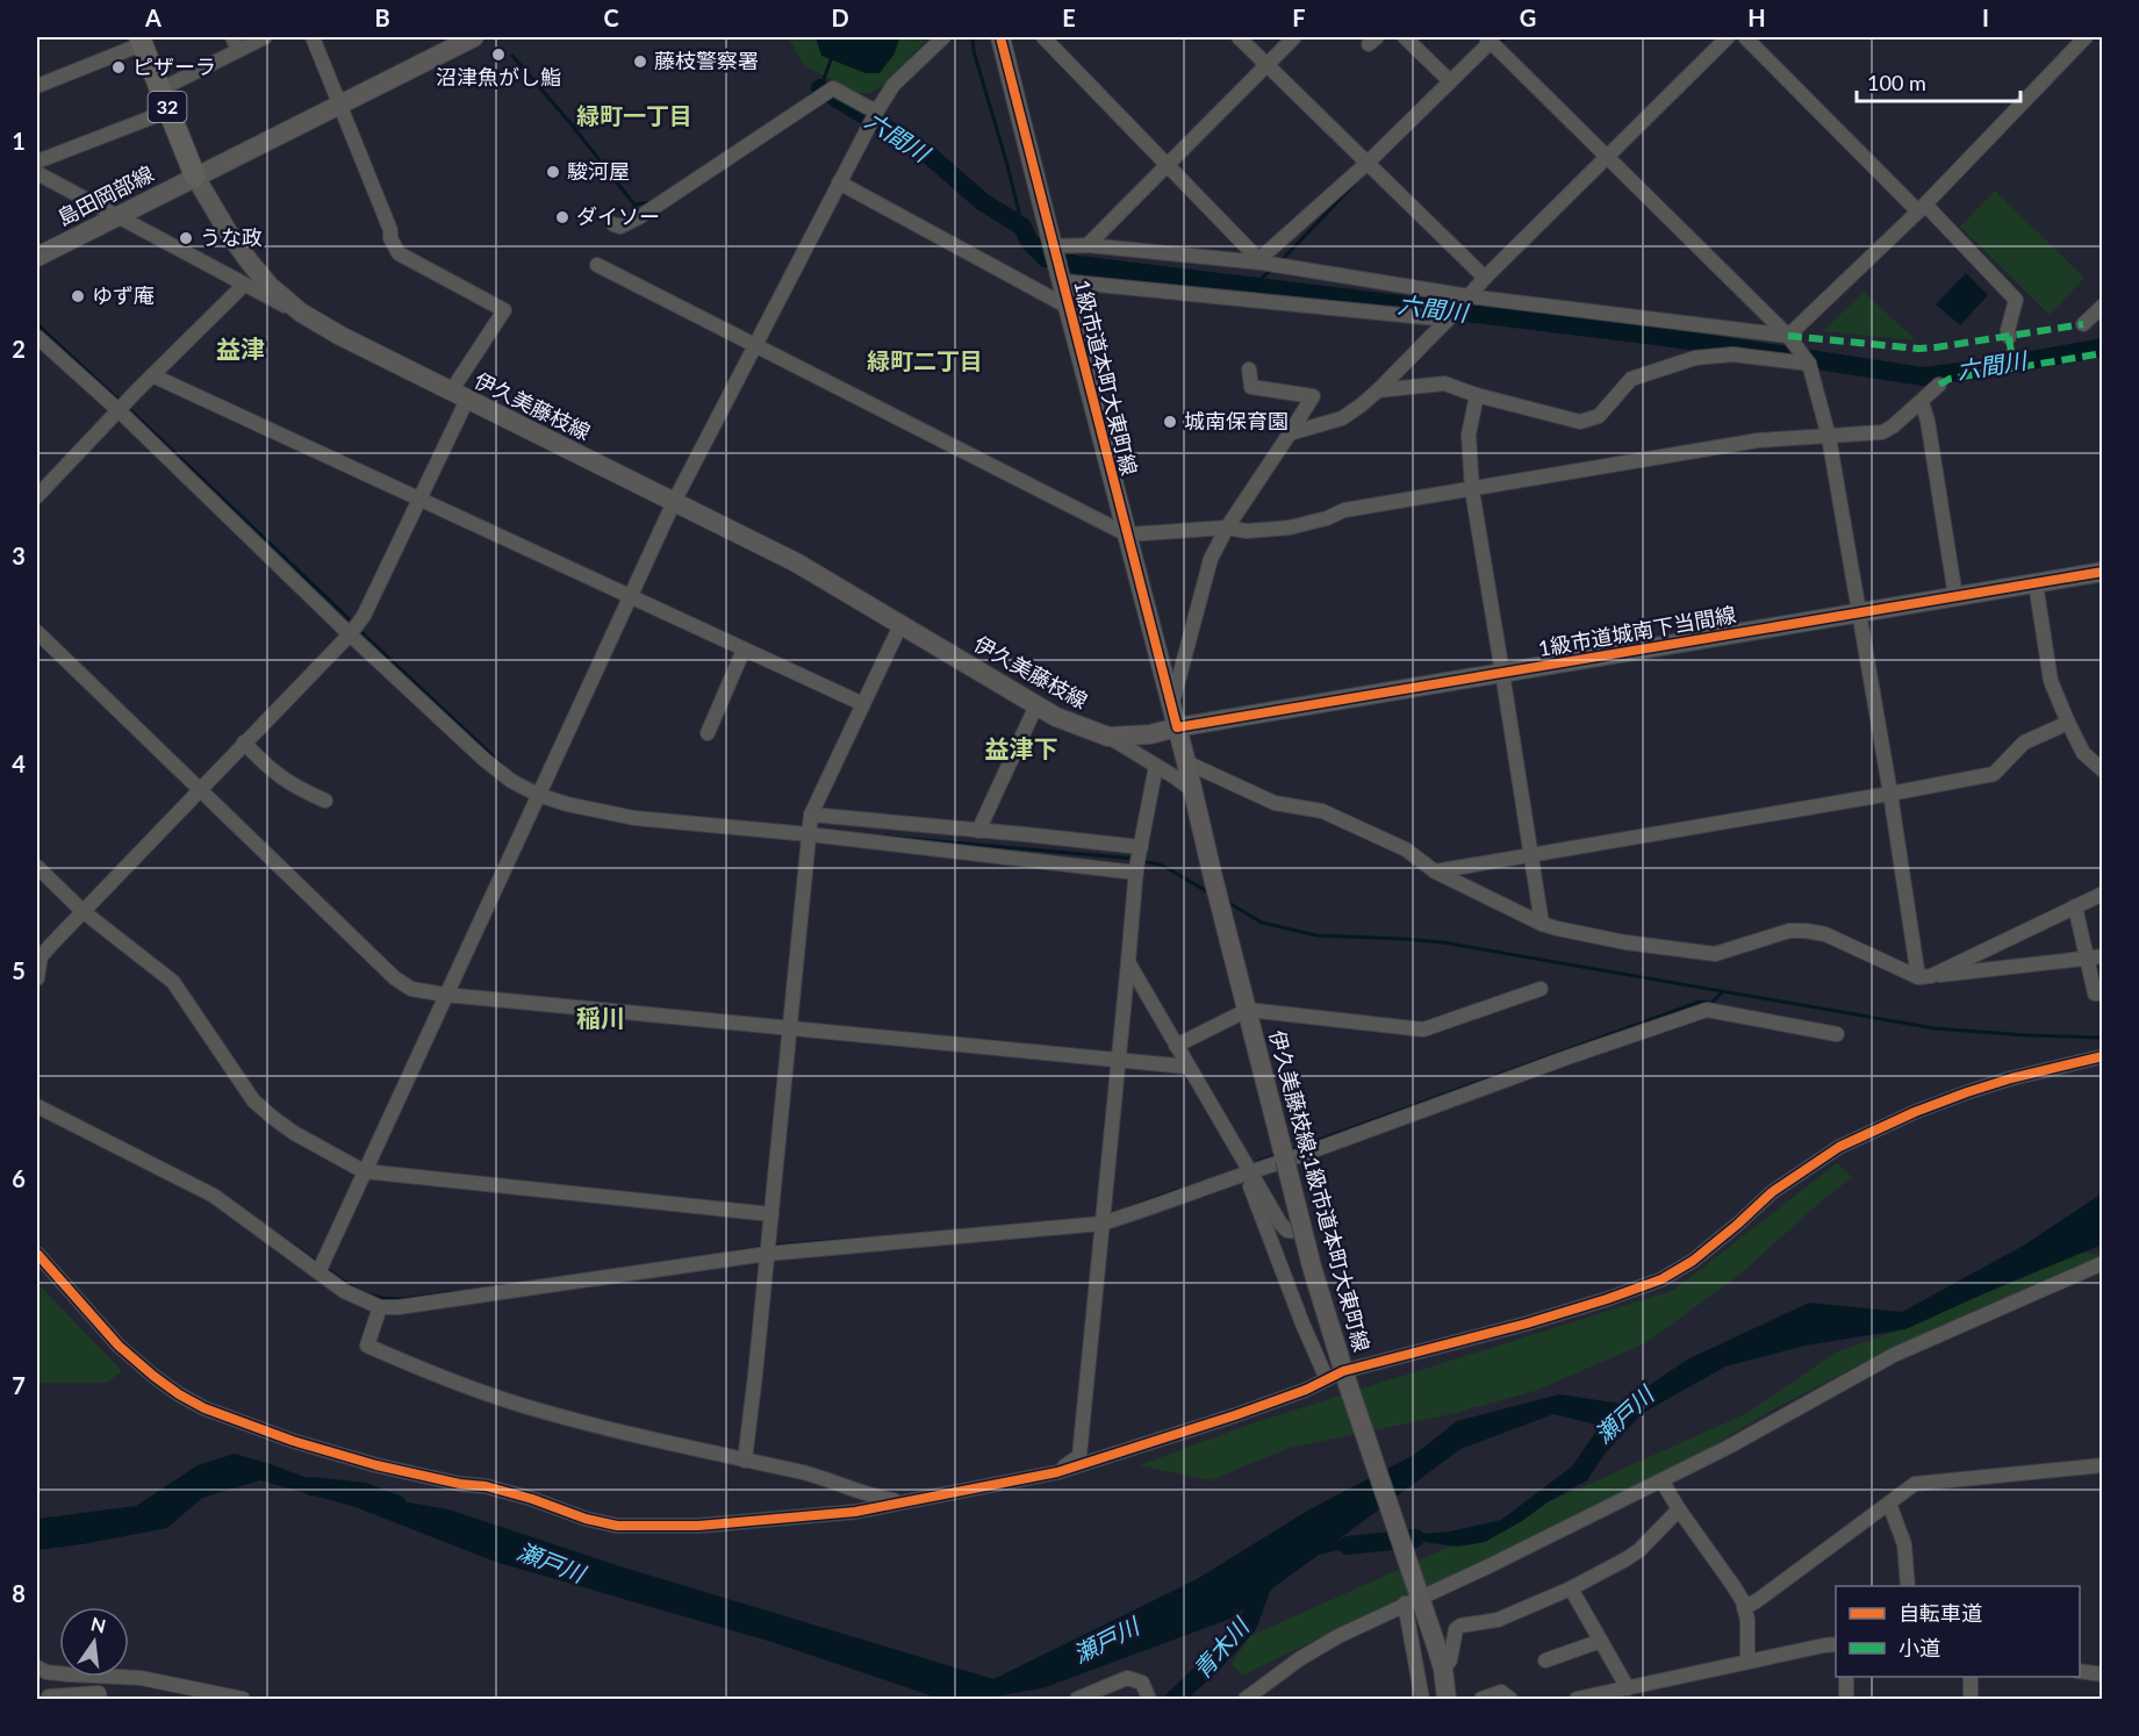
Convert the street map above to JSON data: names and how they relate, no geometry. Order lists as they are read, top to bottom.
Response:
{
  "streets": {
    "main road": [
      "32",
      "島田岡部線",
      "1級市道本町大東町線",
      "伊久美藤枝線",
      "1級市道城南下当間線",
      "伊久美藤枝線;1級市道本町大東町線"
    ]
  },
  "crossings": [
    ["32", "島田岡部線"],
    ["32", "伊久美藤枝線"],
    ["島田岡部線", "伊久美藤枝線"],
    ["1級市道本町大東町線", "伊久美藤枝線"],
    ["1級市道本町大東町線", "1級市道城南下当間線"],
    ["1級市道本町大東町線", "伊久美藤枝線;1級市道本町大東町線"],
    ["伊久美藤枝線", "1級市道城南下当間線"],
    ["伊久美藤枝線", "伊久美藤枝線;1級市道本町大東町線"],
    ["1級市道城南下当間線", "伊久美藤枝線;1級市道本町大東町線"]
  ],
  "districts": [
    "緑町一丁目",
    "益津",
    "緑町二丁目",
    "益津下",
    "稲川"
  ],
  "water": ["六間川", "瀬戸川", "青木川"],
  "places": [
    "沼津魚がし鮨",
    "藤枝警察署",
    "ピザーラ",
    "駿河屋",
    "ダイソー",
    "うな政",
    "ゆず庵",
    "城南保育園"
  ],
  "legend": ["自転車道", "小道"],
  "scale_bar": "100 m",
  "north": "top",
  "grid": {
    "columns": [
      "A",
      "B",
      "C",
      "D",
      "E",
      "F",
      "G",
      "H",
      "I"
    ],
    "rows": [
      "1",
      "2",
      "3",
      "4",
      "5",
      "6",
      "7",
      "8"
    ]
  }
}
